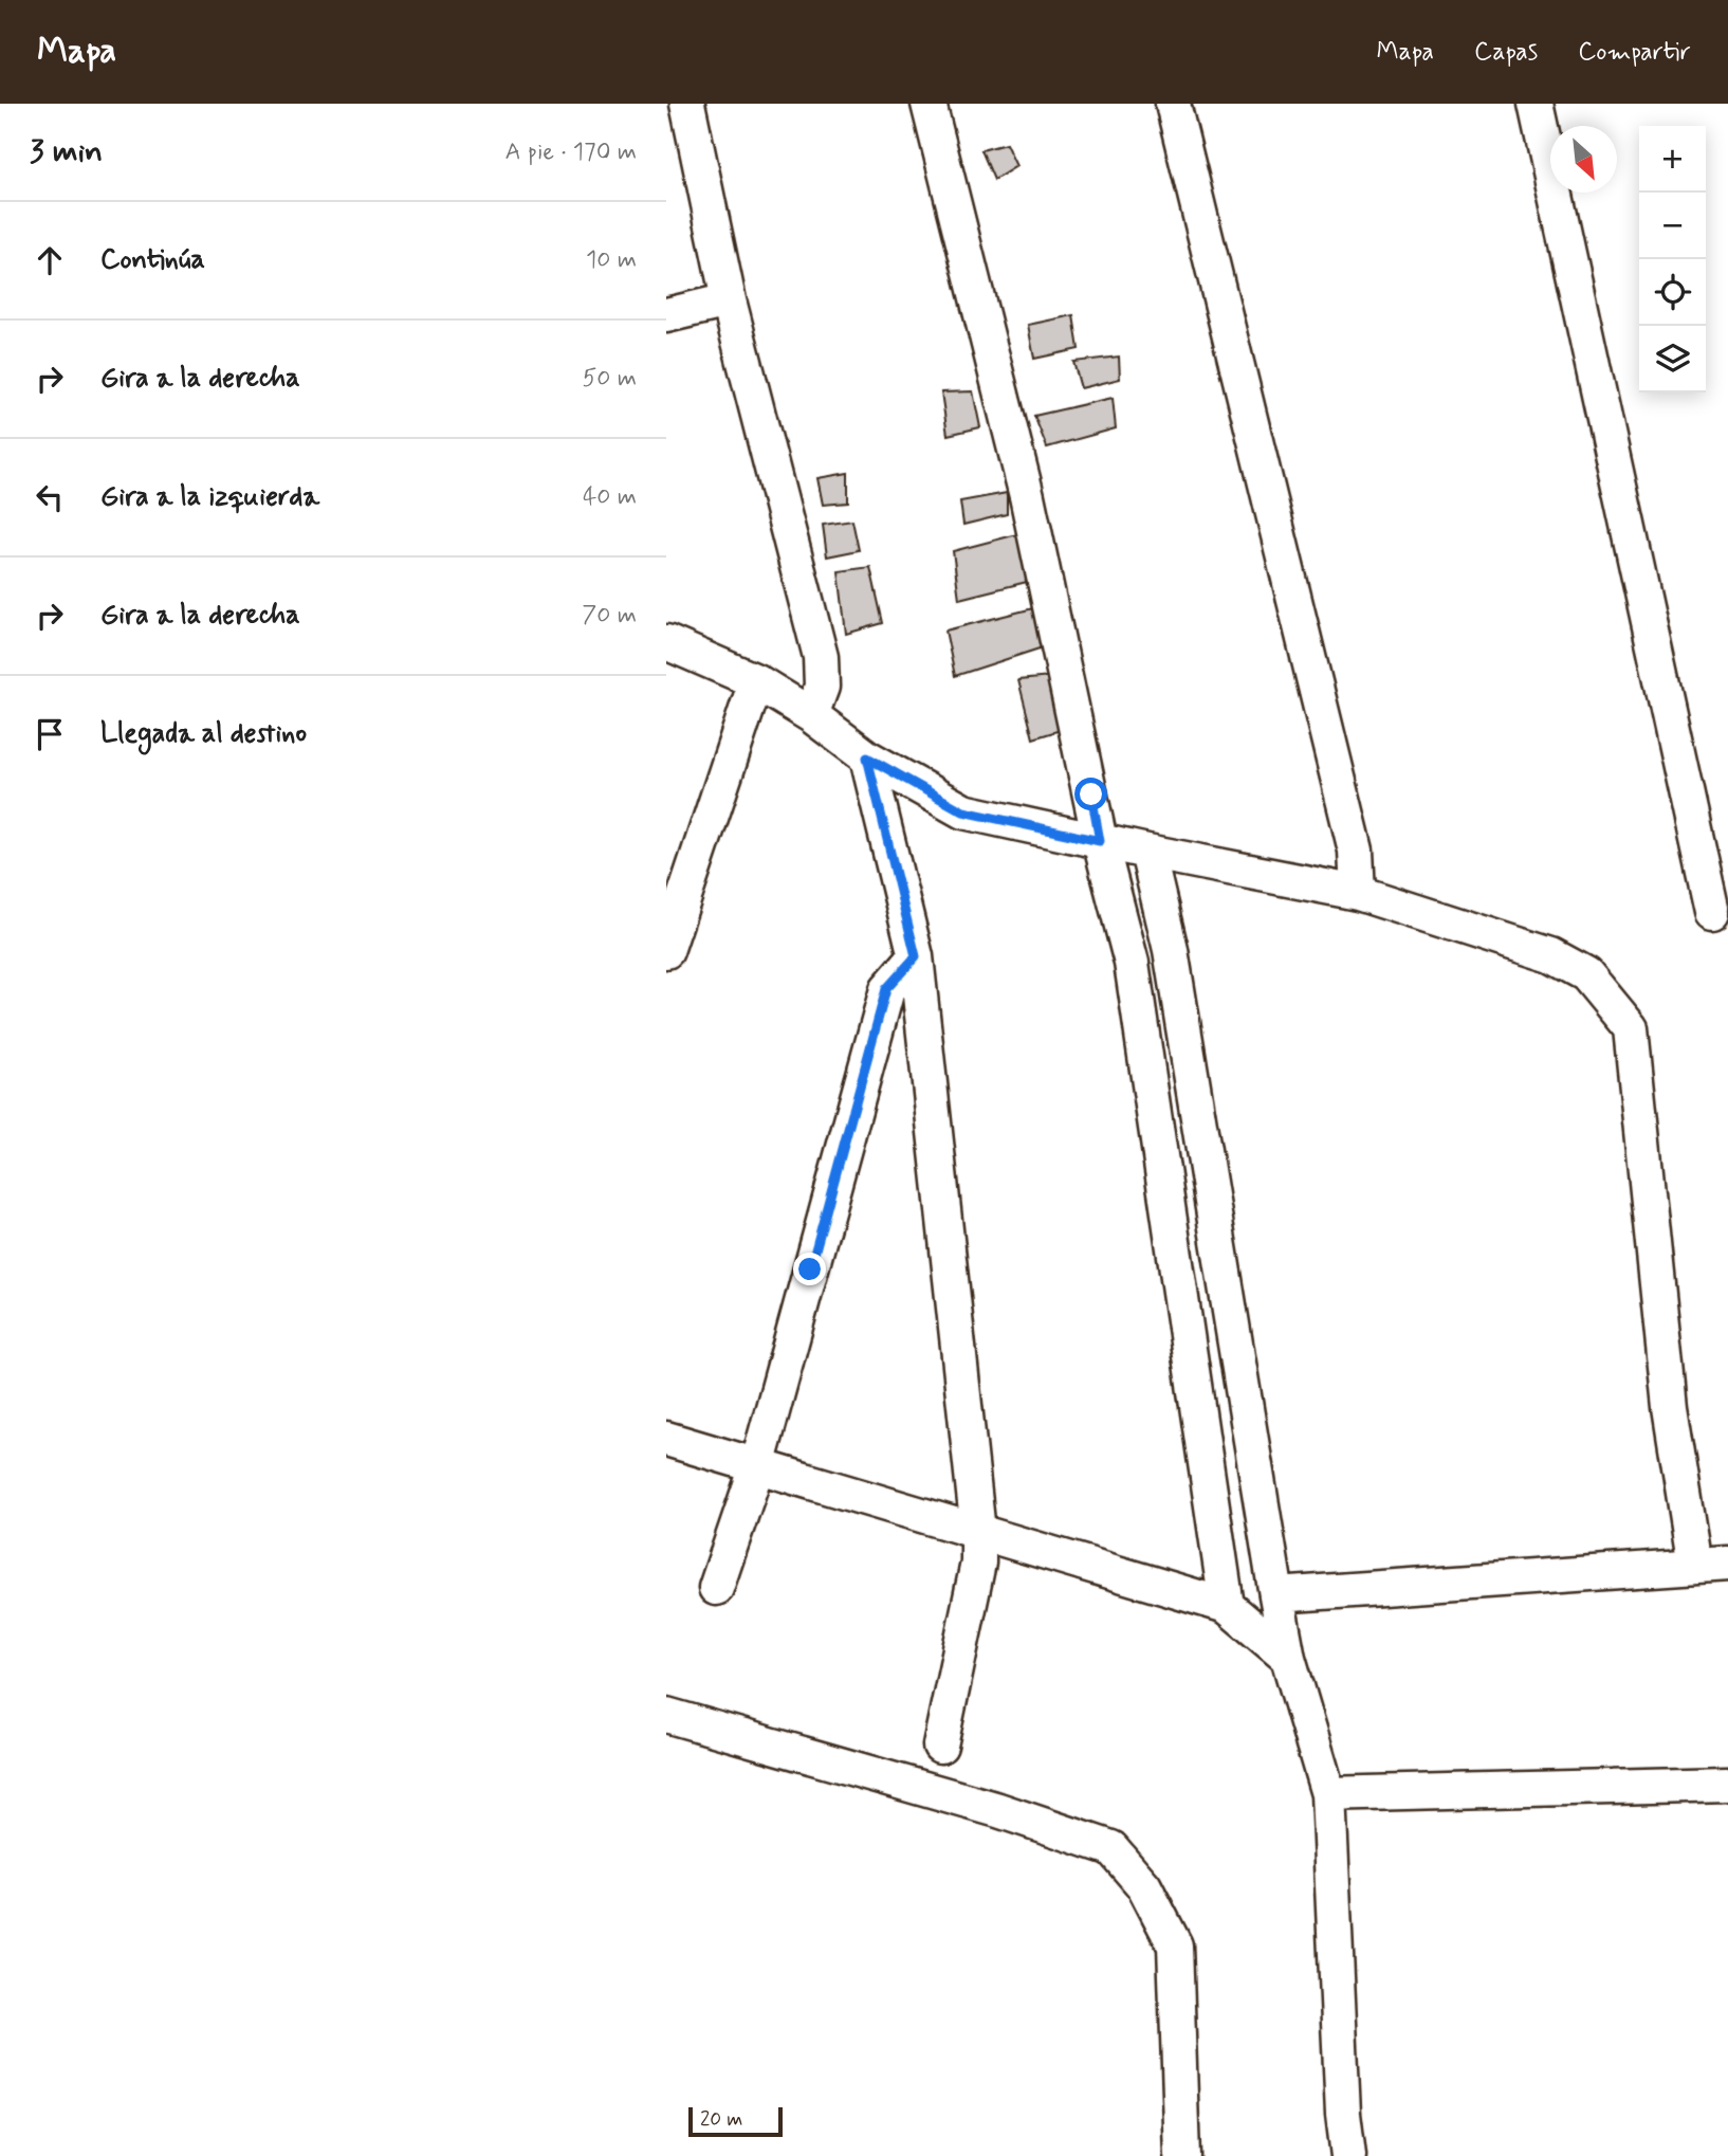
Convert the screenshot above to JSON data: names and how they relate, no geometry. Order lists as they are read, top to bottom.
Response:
{
  "scale_bar": "20 m",
  "north": "bottom right",
  "page": {
    "header": "Mapa",
    "nav": ["Mapa", "Capas", "Compartir"],
    "heading": ["3 min", "A pie · 170 m"],
    "map_buttons": ["+", "−"],
    "list": [
      ["Continúa", "10 m"],
      ["Gira a la derecha", "50 m"],
      ["Gira a la izquierda", "40 m"],
      ["Gira a la derecha", "70 m"],
      "Llegada al destino"
    ],
    "scale": "20 m"
  }
}
